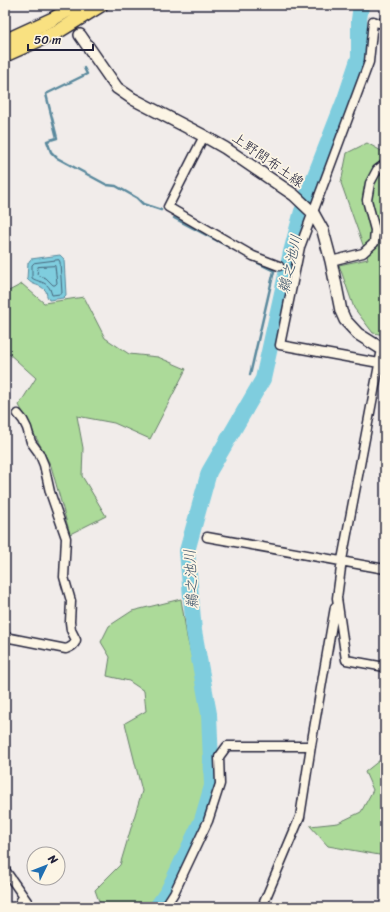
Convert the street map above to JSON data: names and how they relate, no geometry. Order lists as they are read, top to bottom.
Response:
{
  "streets": {
    "main road": ["上野間布土線"]
  },
  "water": ["鵜之池川"],
  "scale_bar": "50 m",
  "north": "top right"
}
